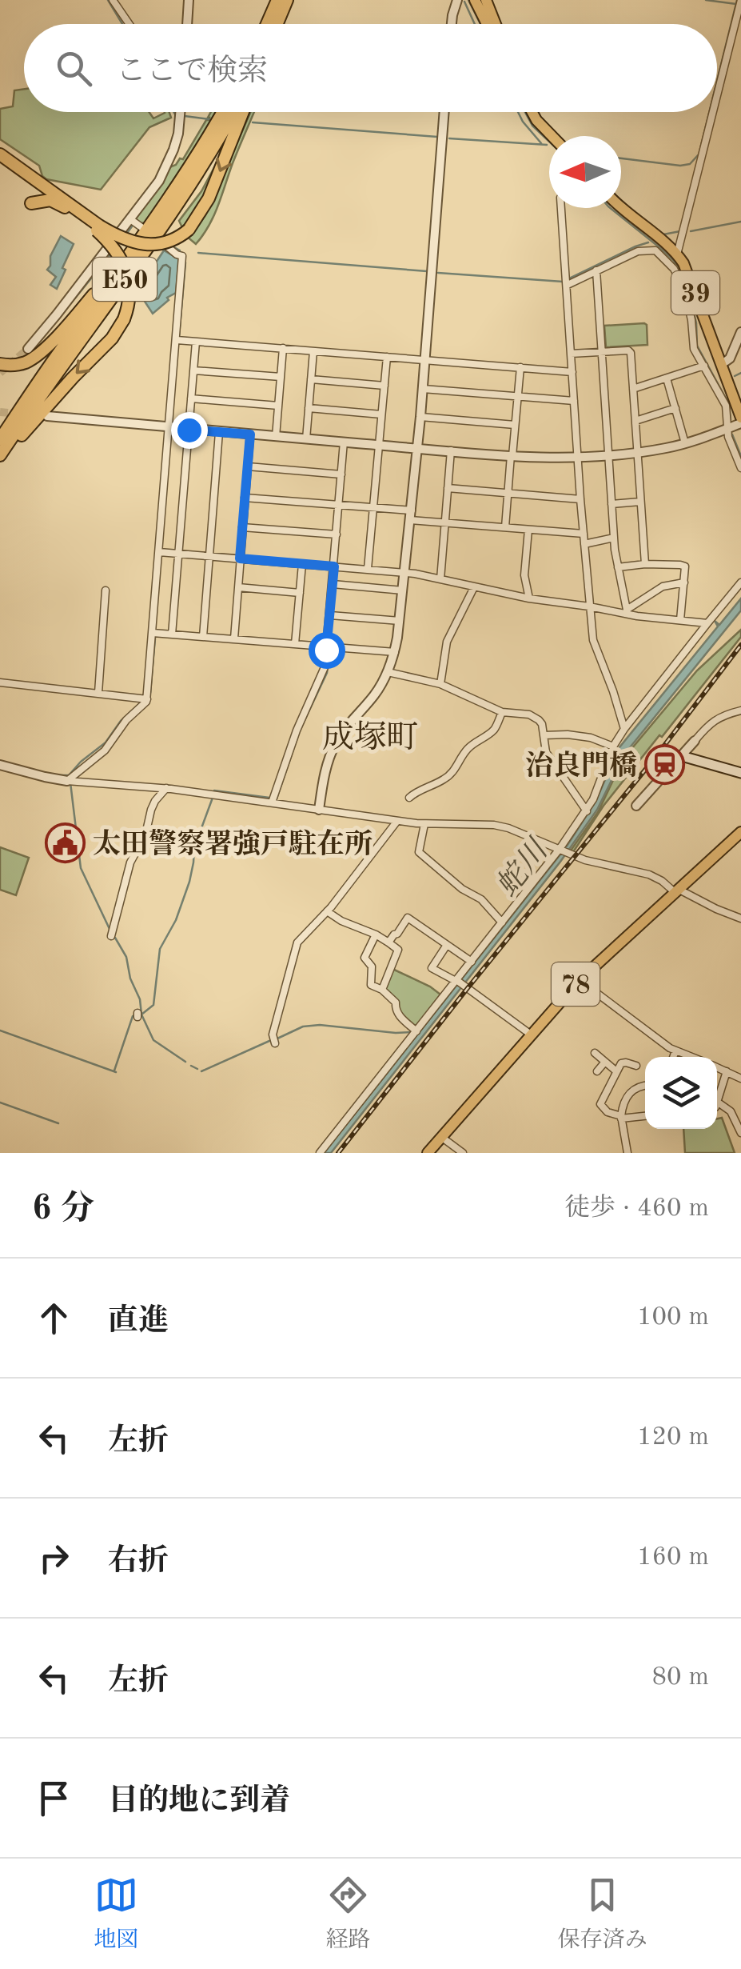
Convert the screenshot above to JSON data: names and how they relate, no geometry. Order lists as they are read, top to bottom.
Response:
{
  "streets": {
    "highway": ["E50"],
    "main road": ["39", "78"]
  },
  "districts": ["成塚町"],
  "water": ["蛇川"],
  "places": {
    "station": ["治良門橋"],
    "public building": ["太田警察署強戸駐在所"]
  },
  "north": "left",
  "page": {
    "search": "ここで検索",
    "heading": ["6 分", "徒歩 · 460 m"],
    "list": [
      ["直進", "100 m"],
      ["左折", "120 m"],
      ["右折", "160 m"],
      ["左折", "80 m"],
      "目的地に到着"
    ],
    "nav": ["地図", "経路", "保存済み"]
  }
}
